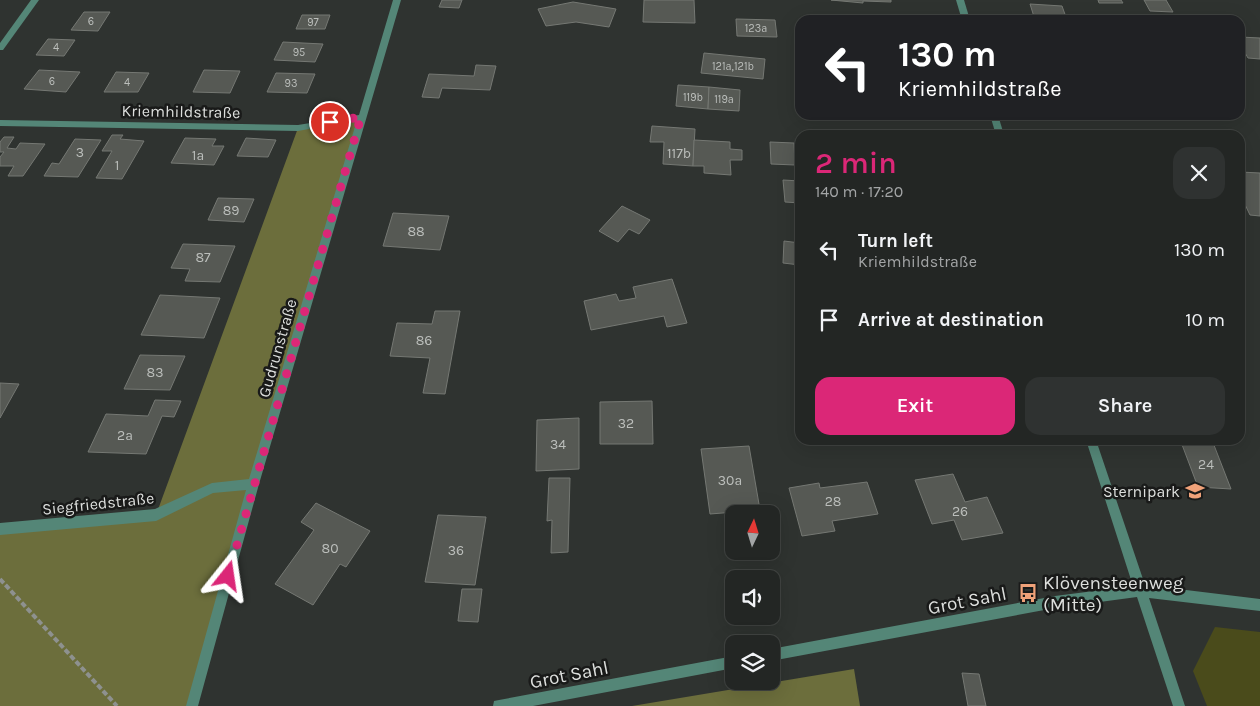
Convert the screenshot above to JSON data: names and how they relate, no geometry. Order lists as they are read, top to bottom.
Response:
{
  "streets": {
    "street": [
      "Kriemhildstraße",
      "Gudrunstraße",
      "Siegfriedstraße",
      "Grot Sahl"
    ]
  },
  "crossings": [
    ["Kriemhildstraße", "Gudrunstraße"],
    ["Gudrunstraße", "Siegfriedstraße"]
  ],
  "places": {
    "school or university": ["Sternipark"],
    "bus stop": ["Klövensteenweg (Mitte)"]
  },
  "house_numbers": [
    "6",
    "97",
    "123a",
    "4",
    "95",
    "121a,121b",
    "6",
    "4",
    "93",
    "119b",
    "119a",
    "3",
    "117b",
    "1a",
    "1",
    "89",
    "88",
    "87",
    "86",
    "83",
    "32",
    "2a",
    "34",
    "24",
    "30a",
    "28",
    "26",
    "80",
    "36"
  ],
  "north": "top",
  "page": {
    "turn": ["130 m", "Kriemhildstraße"],
    "heading": ["2 min", "140 m · 17:20"],
    "list": [
      {
        "name": "Turn left",
        "note": "Kriemhildstraße",
        "value": "130 m"
      },
      {
        "name": "Arrive at destination",
        "value": "10 m"
      }
    ],
    "buttons": ["Exit", "Share"]
  }
}
